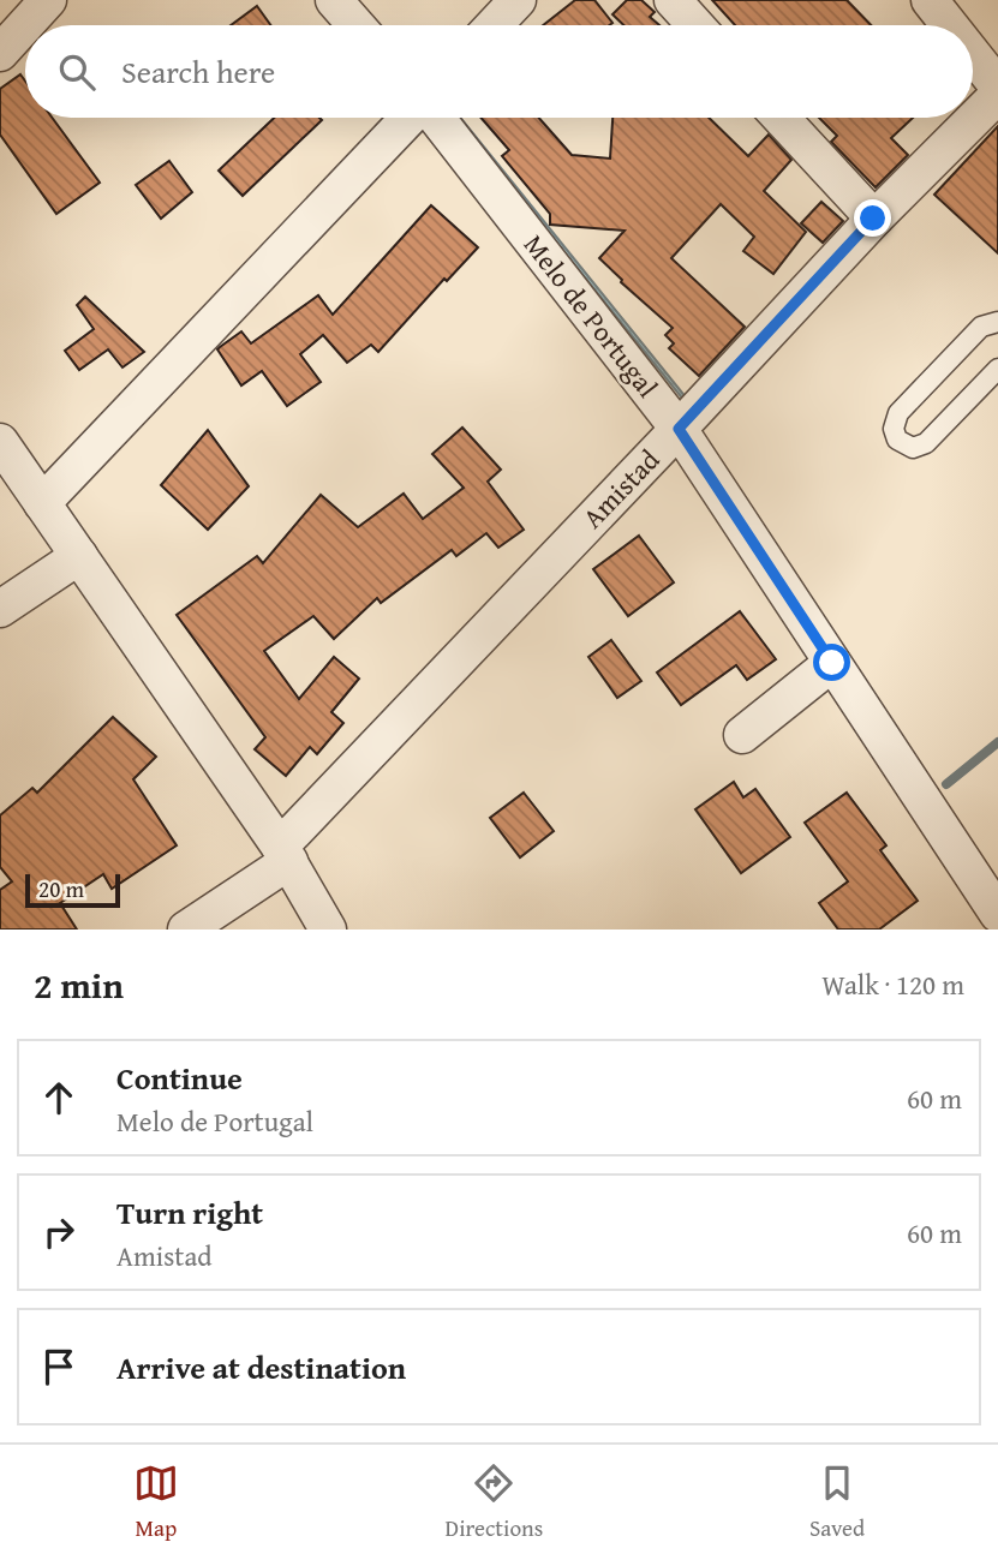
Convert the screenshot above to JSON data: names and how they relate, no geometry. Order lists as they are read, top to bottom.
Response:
{
  "streets": {
    "street": ["Melo de Portugal", "Amistad"]
  },
  "crossings": [
    ["Melo de Portugal", "Amistad"]
  ],
  "scale_bar": "20 m",
  "page": {
    "search": "Search here",
    "scale": "20 m",
    "heading": ["2 min", "Walk · 120 m"],
    "list": [
      ["Continue", "Melo de Portugal", "60 m"],
      ["Turn right", "Amistad", "60 m"],
      "Arrive at destination"
    ],
    "nav": ["Map", "Directions", "Saved"]
  }
}
